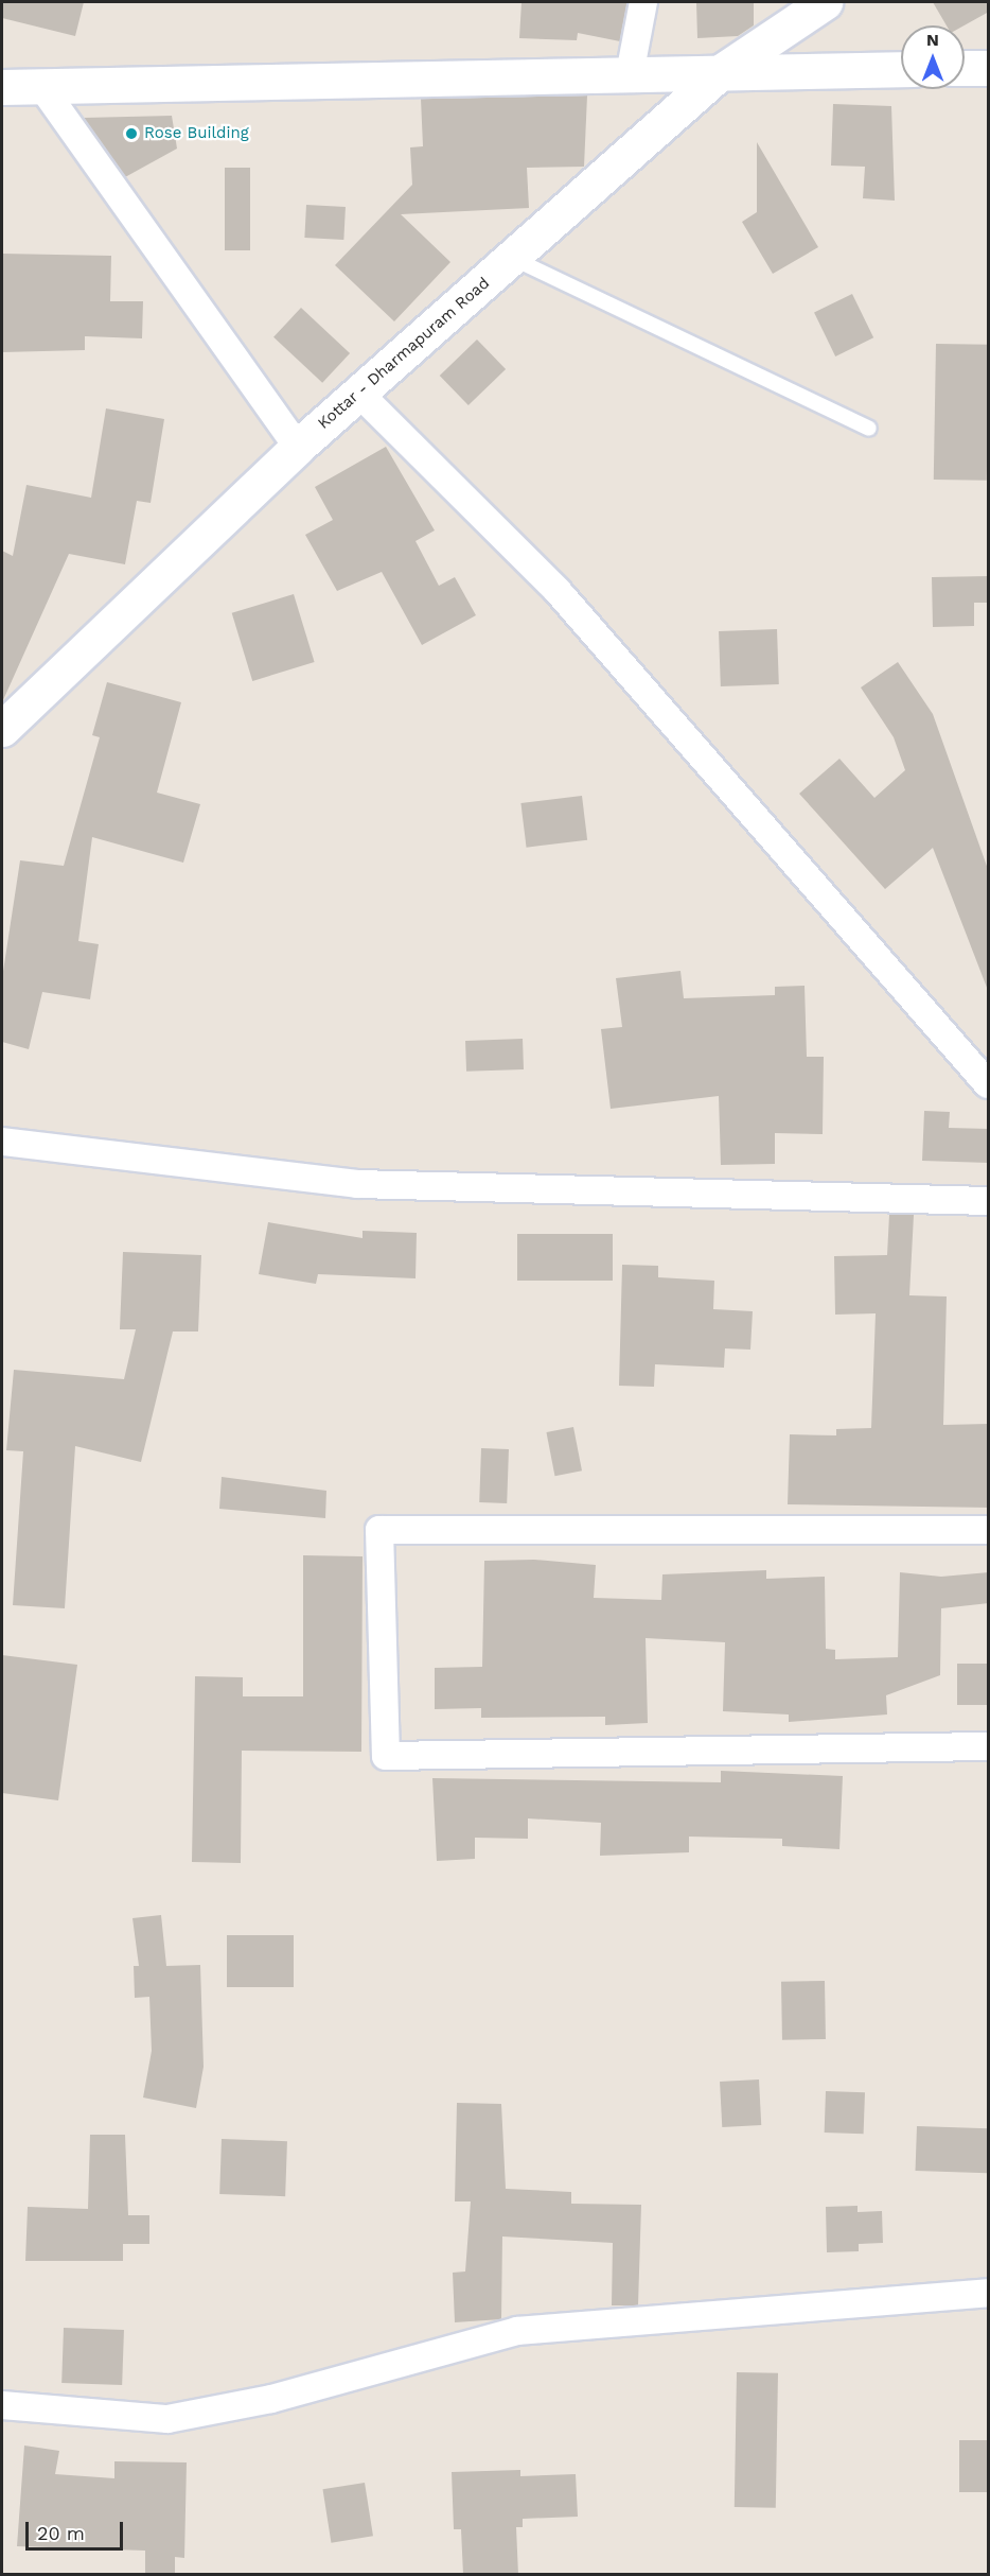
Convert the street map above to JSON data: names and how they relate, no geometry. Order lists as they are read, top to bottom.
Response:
{
  "streets": {
    "main road": ["Kottar - Dharmapuram Road"]
  },
  "places": ["Rose Building"],
  "scale_bar": "20 m",
  "north": "top"
}
